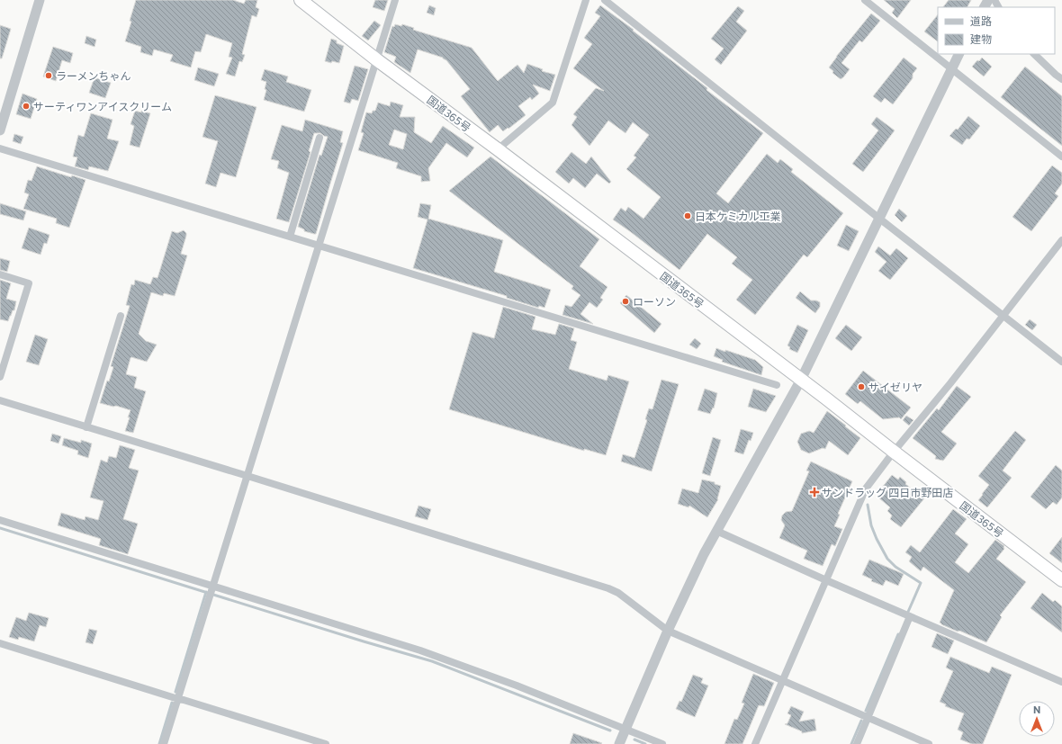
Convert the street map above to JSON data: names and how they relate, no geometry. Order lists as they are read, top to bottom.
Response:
{
  "streets": {
    "highway": ["国道365号"]
  },
  "places": {
    "other": [
      "ラーメンちゃん",
      "サーティワンアイスクリーム",
      "日本ケミカル工業",
      "ローソン",
      "サイゼリヤ"
    ],
    "health": ["サンドラッグ 四日市野田店"]
  },
  "legend": ["道路", "建物"],
  "north": "top"
}
